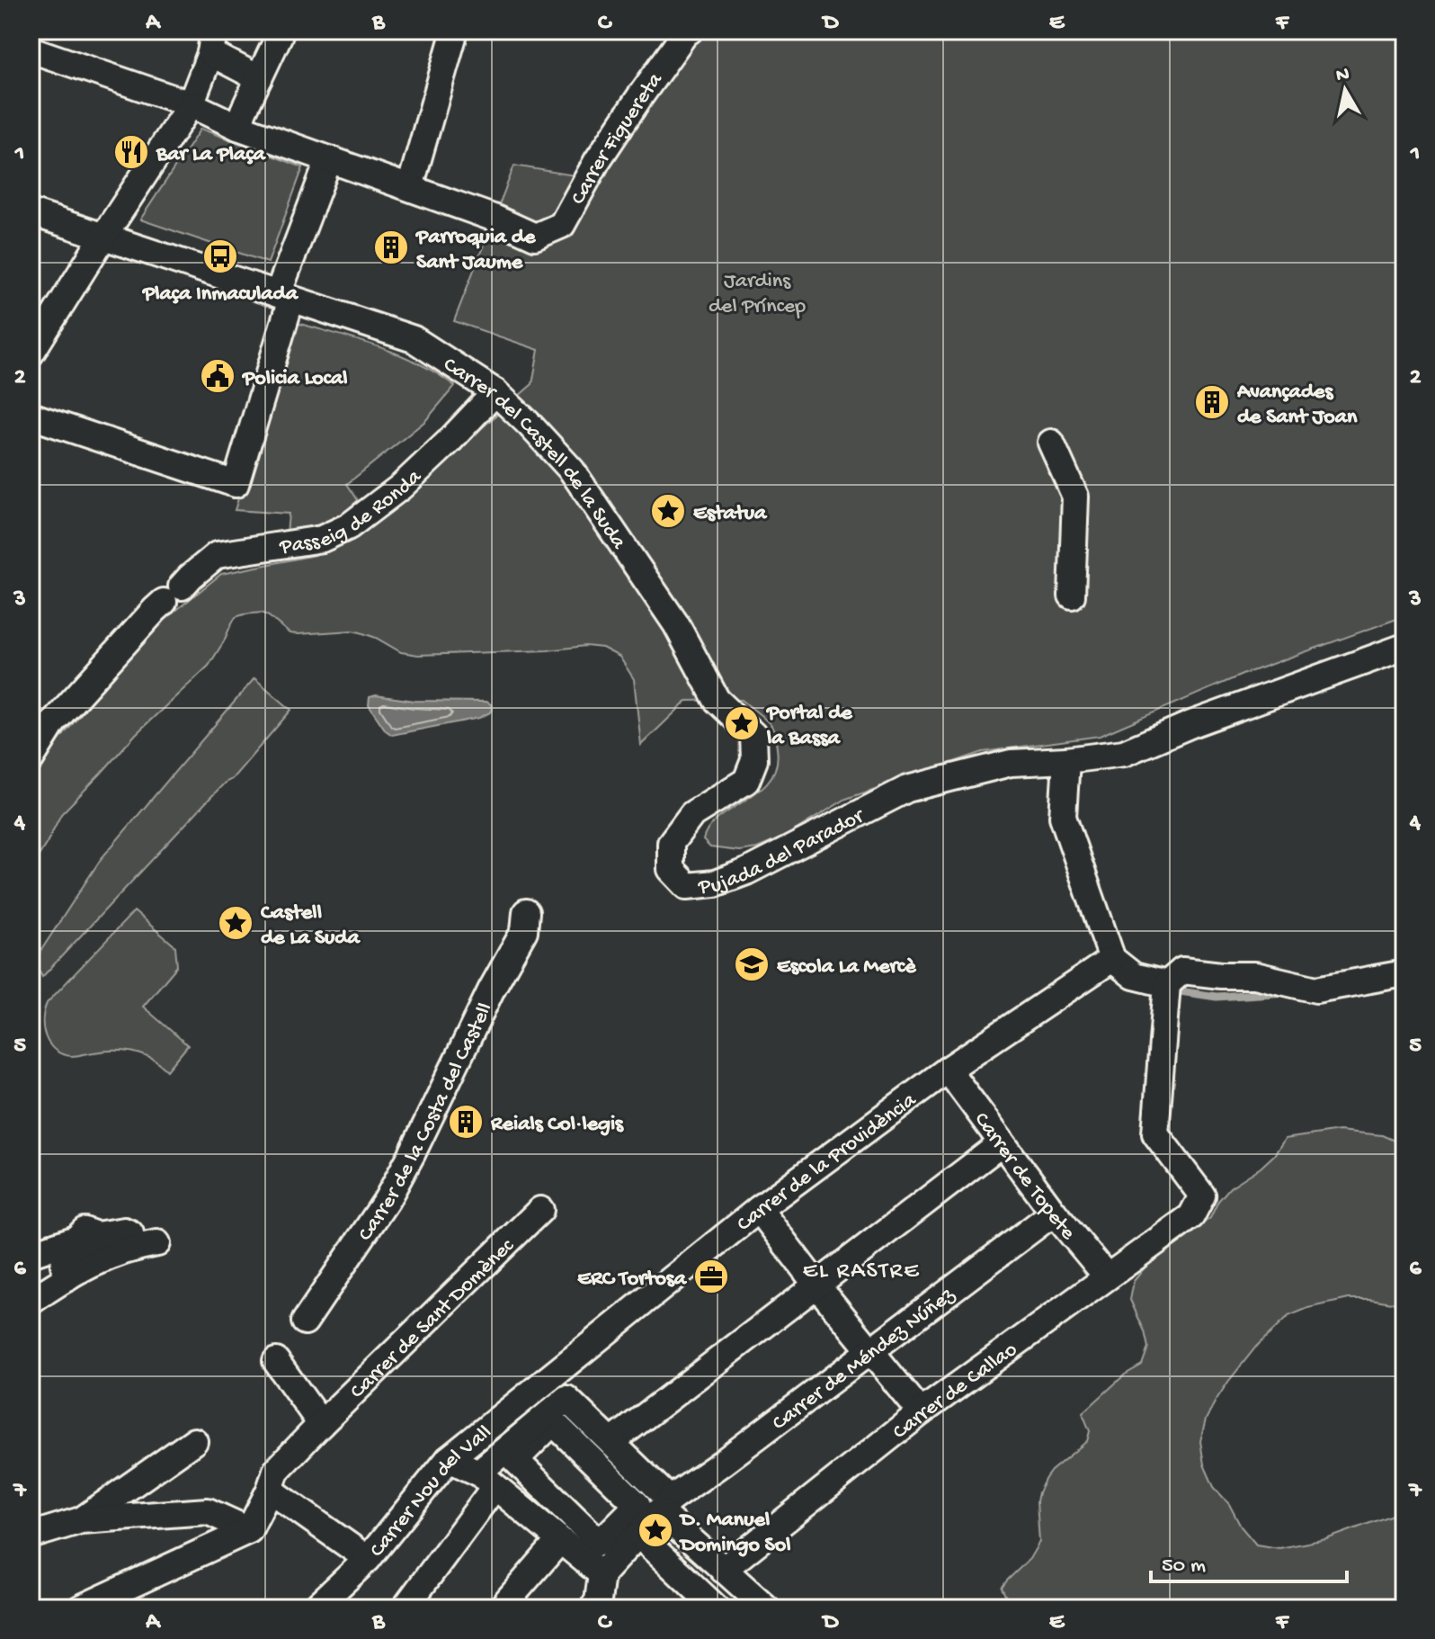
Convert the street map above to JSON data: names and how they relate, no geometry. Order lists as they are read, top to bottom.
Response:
{
  "streets": {
    "street": [
      "Carrer Figuereta",
      "Carrer del Castell de la Suda",
      "Passeig de Ronda",
      "Pujada del Parador",
      "Carrer de la Costa del Castell",
      "Carrer de la Providència",
      "Carrer de Topete",
      "Carrer de Sant Domènec",
      "Carrer de Méndez Núñez",
      "Carrer de Callao",
      "Carrer Nou del Vall"
    ]
  },
  "crossings": [
    ["Carrer del Castell de la Suda", "Passeig de Ronda"],
    ["Carrer del Castell de la Suda", "Pujada del Parador"],
    ["Carrer de la Providència", "Carrer de Topete"],
    ["Carrer de la Providència", "Carrer Nou del Vall"],
    ["Carrer de Topete", "Carrer de Méndez Núñez"],
    ["Carrer de Topete", "Carrer de Callao"]
  ],
  "districts": ["EL RASTRE"],
  "parks": ["Jardins del Príncep"],
  "places": {
    "restaurant": ["Bar La Plaça"],
    "building": ["Parroquia de Sant Jaume", "Avançades de Sant Joan", "Reials Col·legis"],
    "bus stop": ["Plaça Inmaculada"],
    "public building": ["Policia Local"],
    "place": [
      "Estatua",
      "Portal de la Bassa",
      "Castell de La Suda",
      "D. Manuel Domingo Sol"
    ],
    "school or university": ["Escola La Mercè"],
    "office": ["ERC Tortosa"]
  },
  "scale_bar": "50 m",
  "north": "top",
  "grid": {
    "columns": [
      "A",
      "B",
      "C",
      "D",
      "E",
      "F"
    ],
    "rows": [
      "1",
      "2",
      "3",
      "4",
      "5",
      "6",
      "7"
    ]
  }
}
